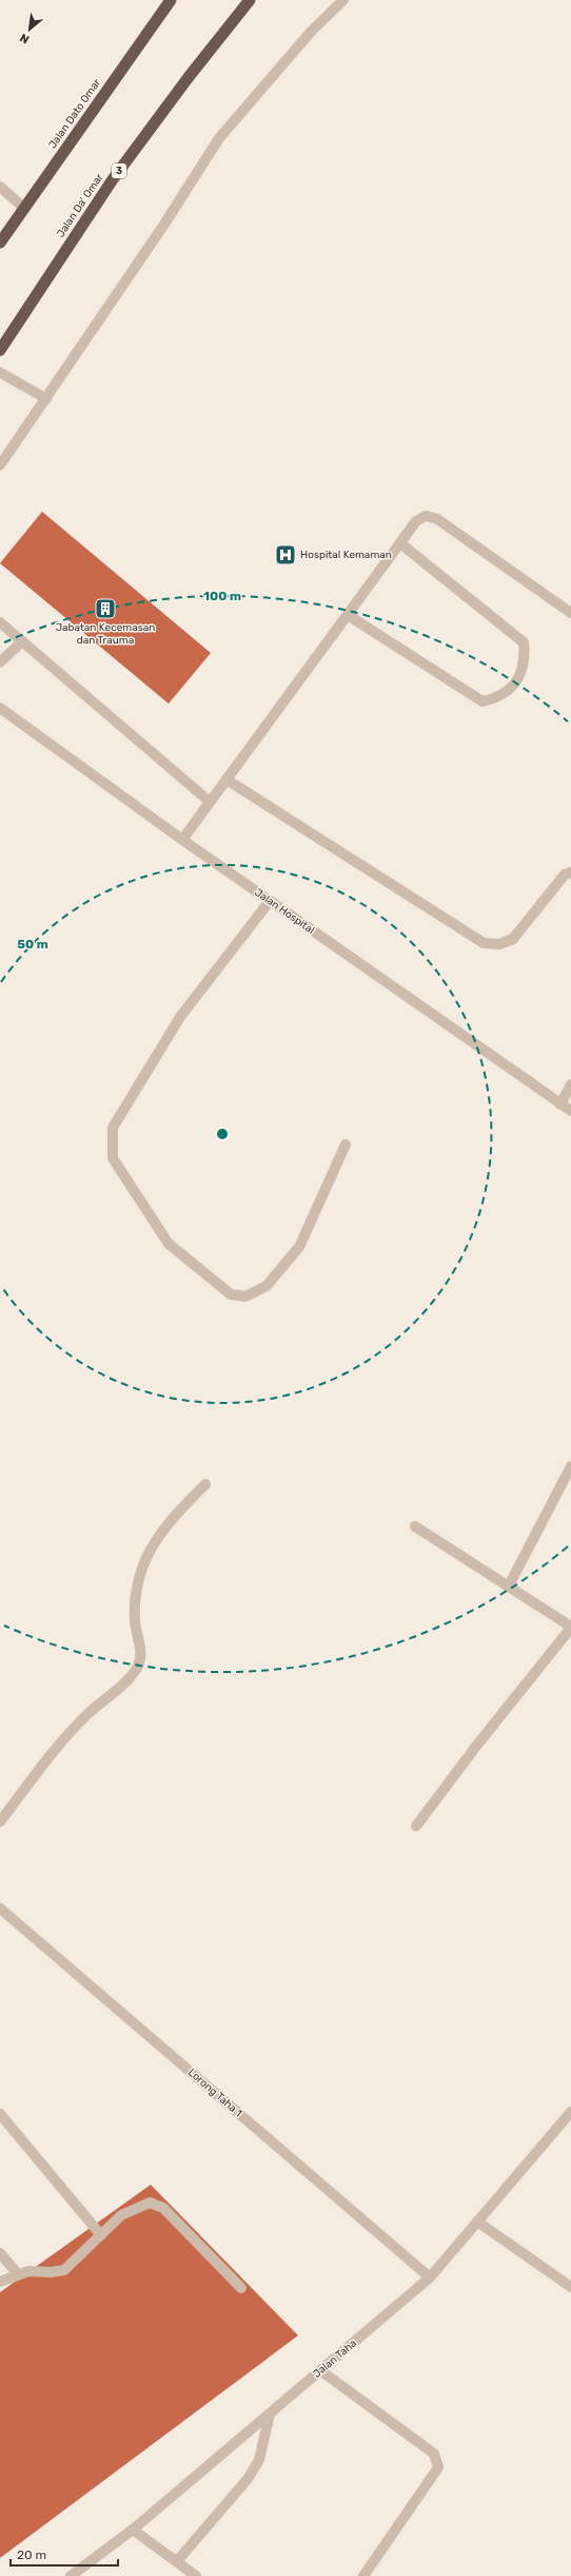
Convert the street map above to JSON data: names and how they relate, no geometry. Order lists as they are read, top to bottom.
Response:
{
  "streets": {
    "highway": ["Jalan Dato Omar", "3", "Jalan Da' Omar"],
    "street": ["Jalan Hospital", "Lorong Taha 1", "Jalan Taha"]
  },
  "crossings": [
    ["Lorong Taha 1", "Jalan Taha"]
  ],
  "places": {
    "hospital": ["Hospital Kemaman"],
    "building": ["Jabatan Kecemasan dan Trauma"]
  },
  "scale_bar": "20 m",
  "north": "bottom left",
  "rings": ["100 m", "50 m"]
}
